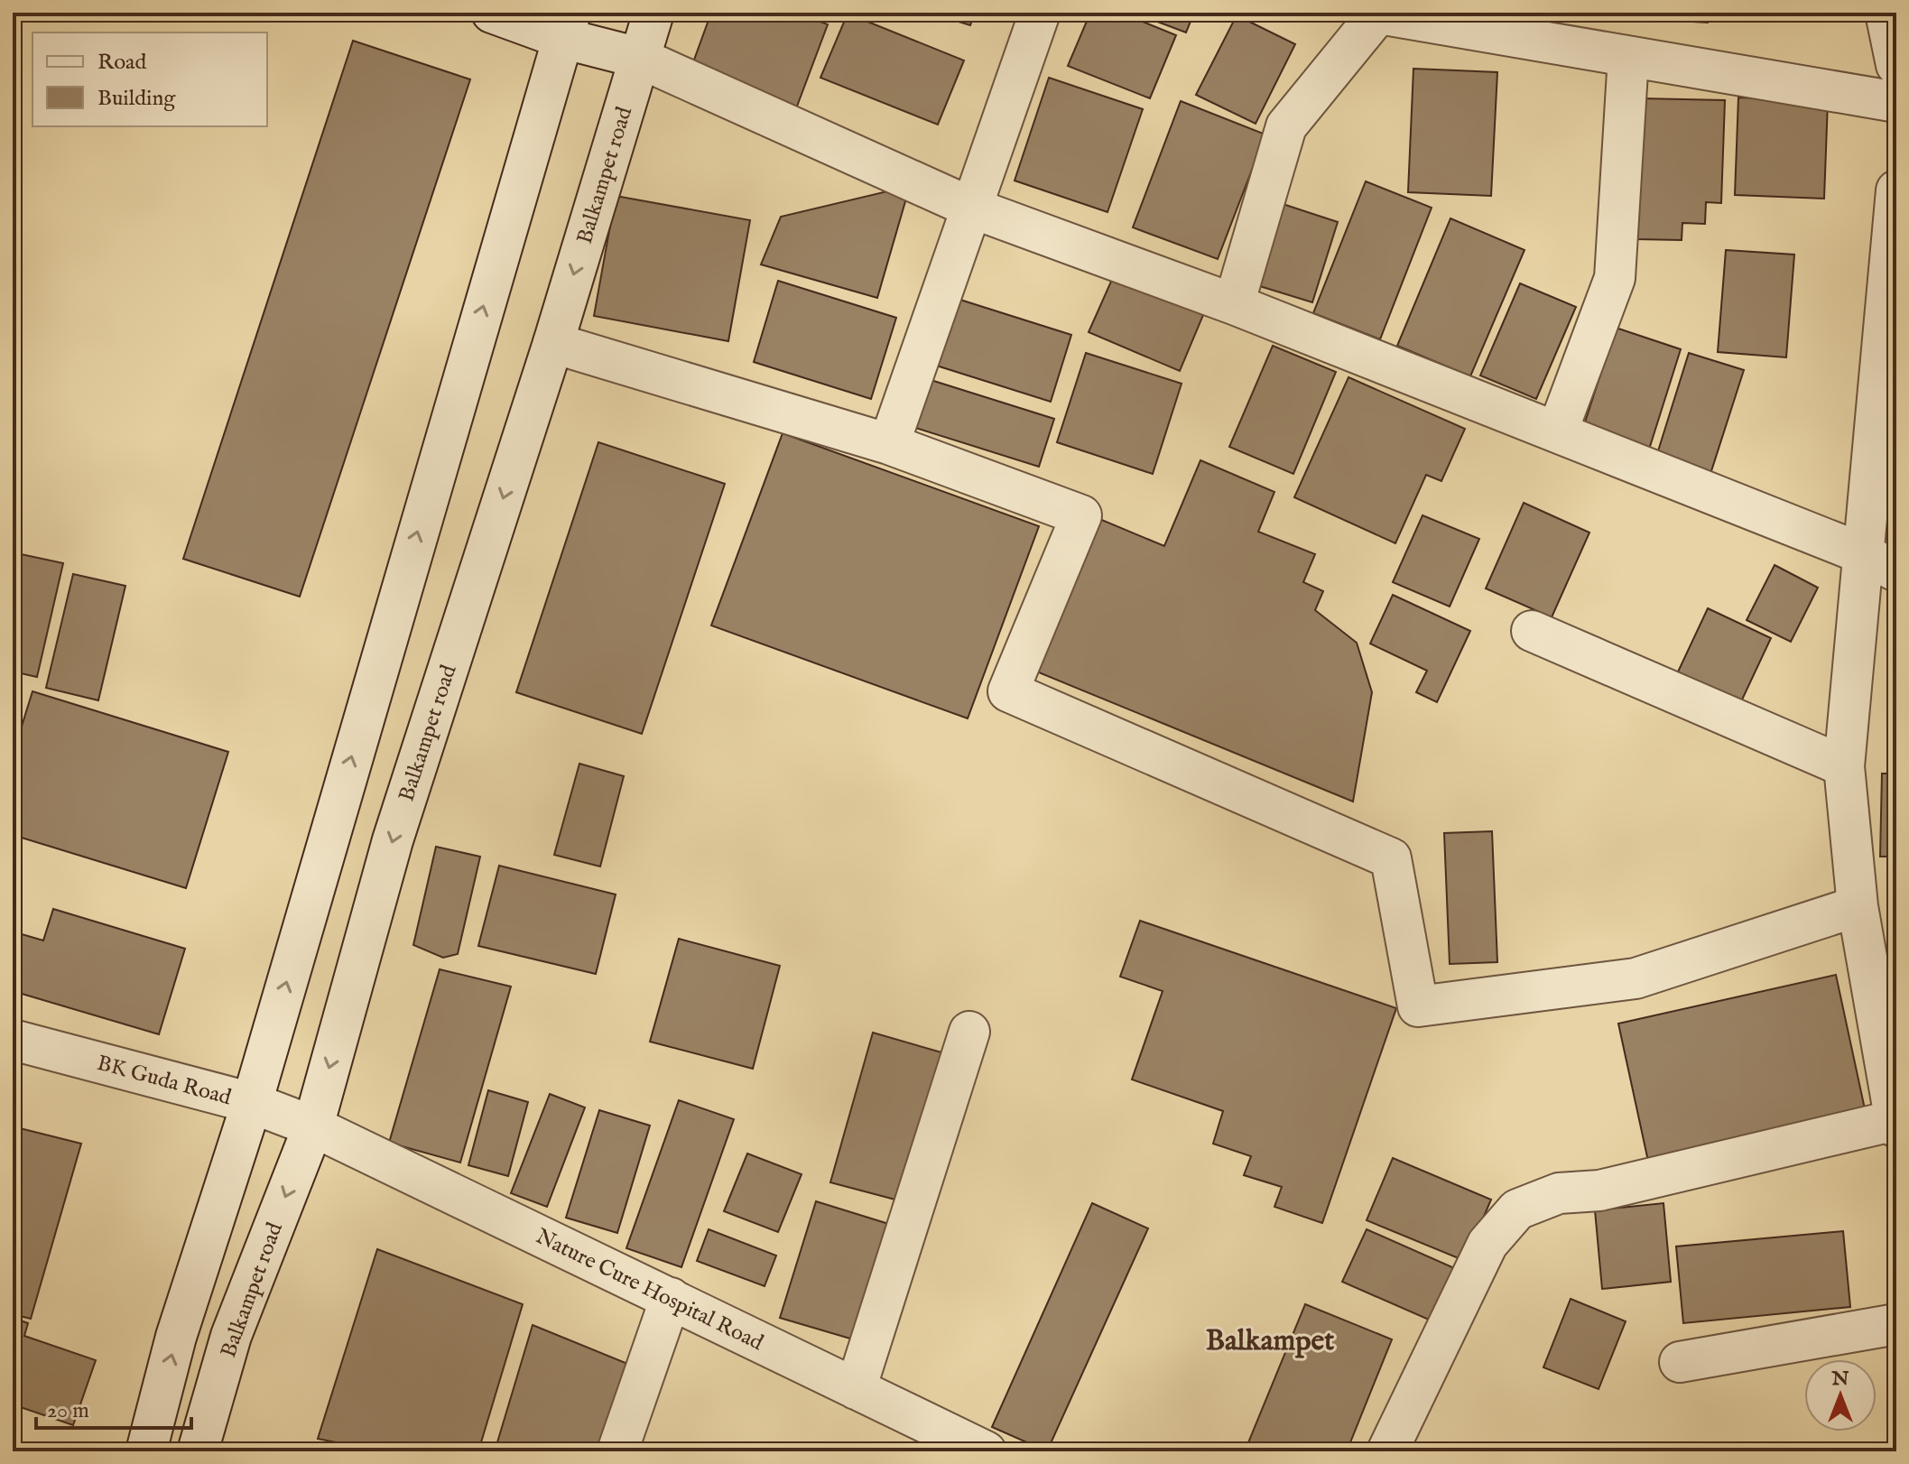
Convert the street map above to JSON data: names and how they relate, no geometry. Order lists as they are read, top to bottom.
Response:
{
  "streets": {
    "street": ["Balkampet road", "BK Guda Road", "Nature Cure Hospital Road"]
  },
  "crossings": [
    ["Balkampet road", "BK Guda Road"],
    ["Balkampet road", "Nature Cure Hospital Road"],
    ["BK Guda Road", "Nature Cure Hospital Road"]
  ],
  "districts": ["Balkampet"],
  "legend": ["Road", "Building"],
  "scale_bar": "20 m",
  "north": "top"
}
